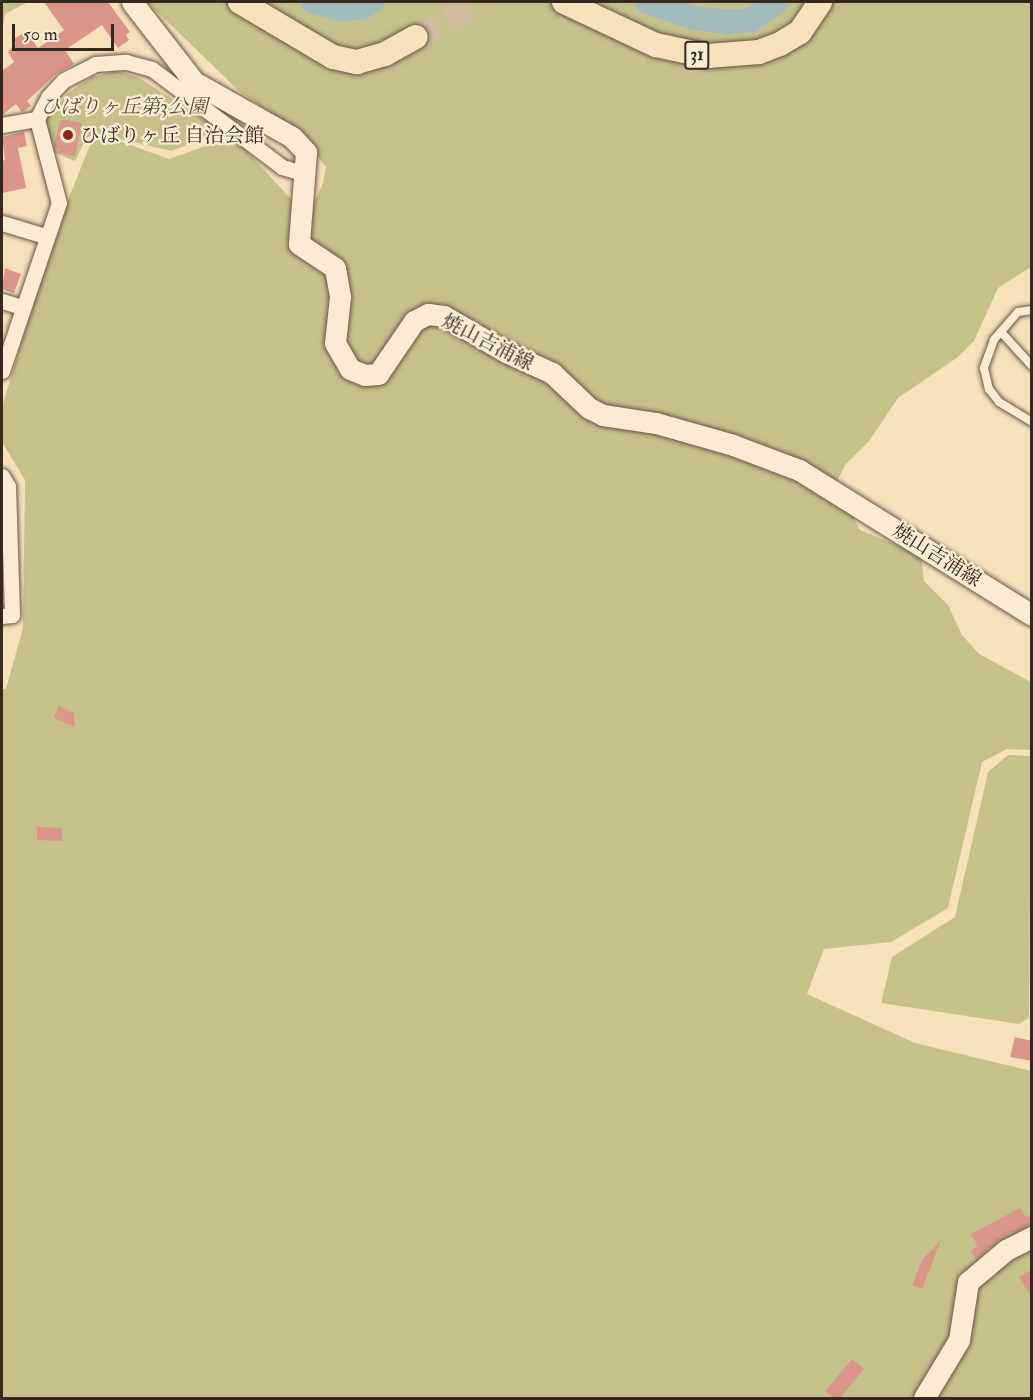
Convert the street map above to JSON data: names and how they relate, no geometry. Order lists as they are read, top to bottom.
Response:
{
  "streets": {
    "main road": ["31", "焼山吉浦線"]
  },
  "parks": ["ひばりヶ丘第3公園"],
  "places": ["ひばりヶ丘 自治会館"],
  "scale_bar": "50 m"
}
